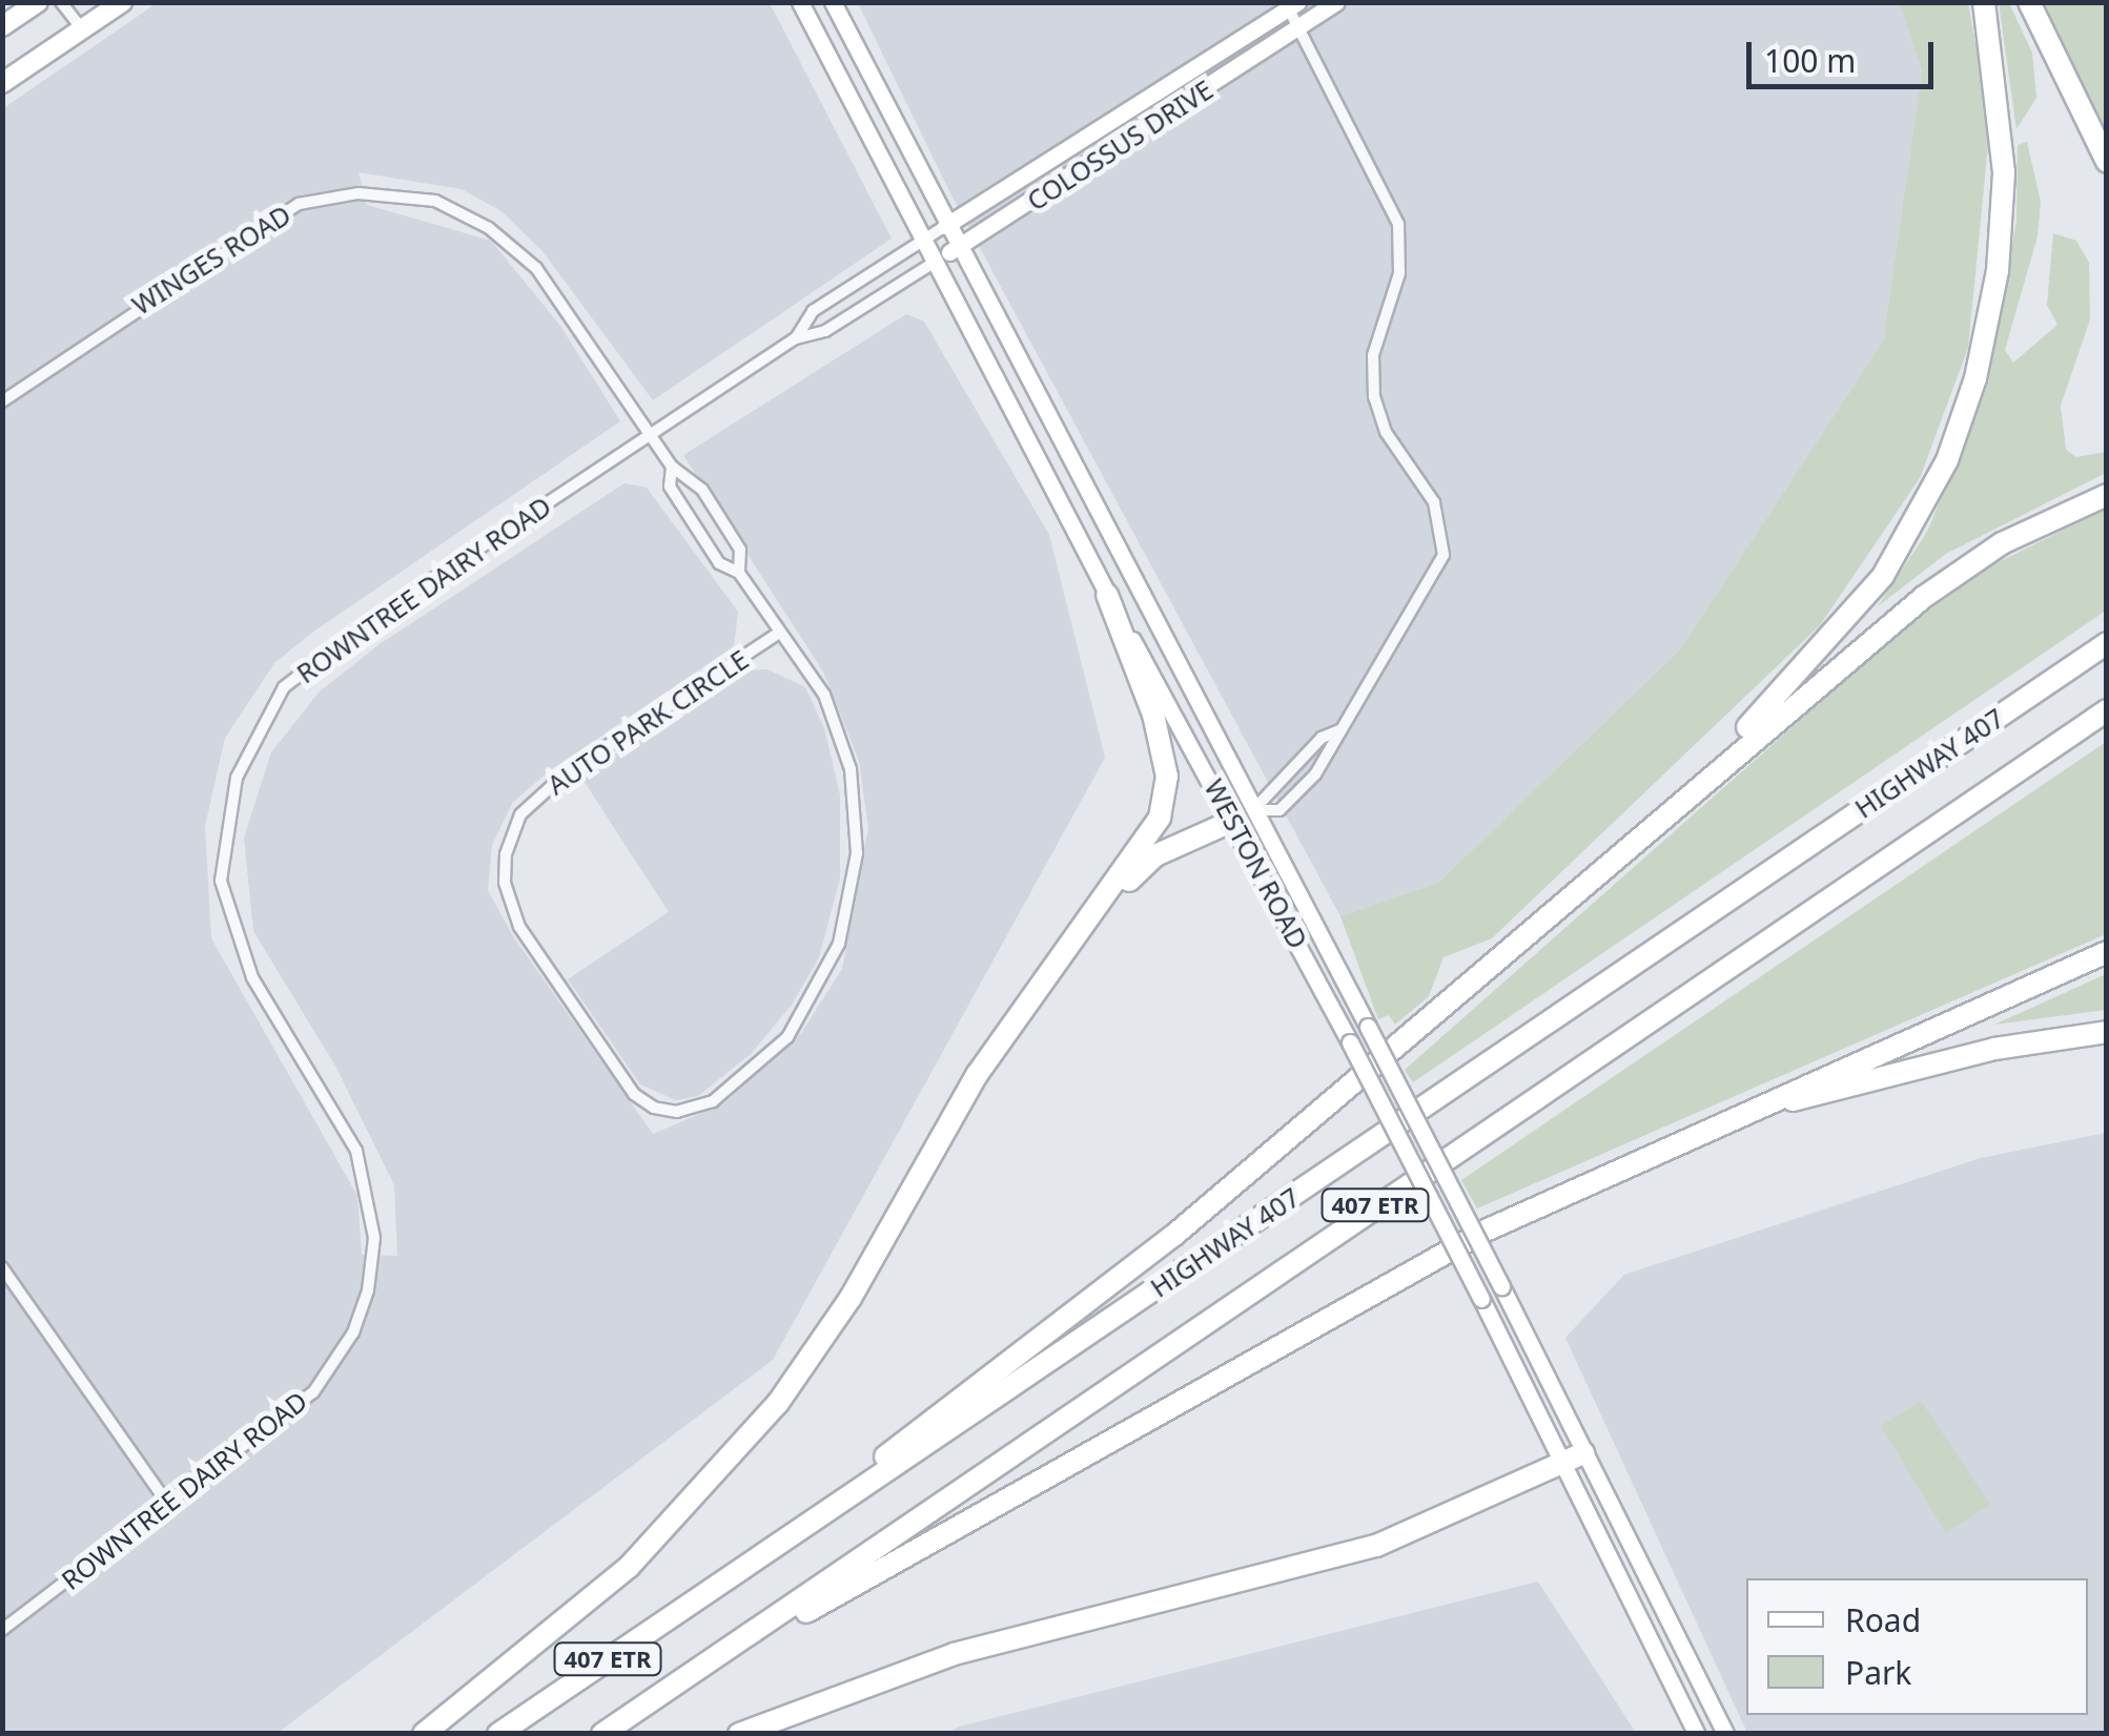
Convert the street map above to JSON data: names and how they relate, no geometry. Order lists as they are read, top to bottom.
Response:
{
  "streets": {
    "highway": ["HIGHWAY 407", "407 ETR"],
    "main road": ["COLOSSUS DRIVE", "WESTON ROAD"],
    "street": ["WINGES ROAD", "ROWNTREE DAIRY ROAD", "AUTO PARK CIRCLE"]
  },
  "crossings": [
    ["COLOSSUS DRIVE", "ROWNTREE DAIRY ROAD"],
    ["COLOSSUS DRIVE", "WESTON ROAD"],
    ["WINGES ROAD", "ROWNTREE DAIRY ROAD"],
    ["WINGES ROAD", "AUTO PARK CIRCLE"],
    ["ROWNTREE DAIRY ROAD", "AUTO PARK CIRCLE"],
    ["ROWNTREE DAIRY ROAD", "WESTON ROAD"]
  ],
  "legend": ["Road", "Park"],
  "scale_bar": "100 m"
}
